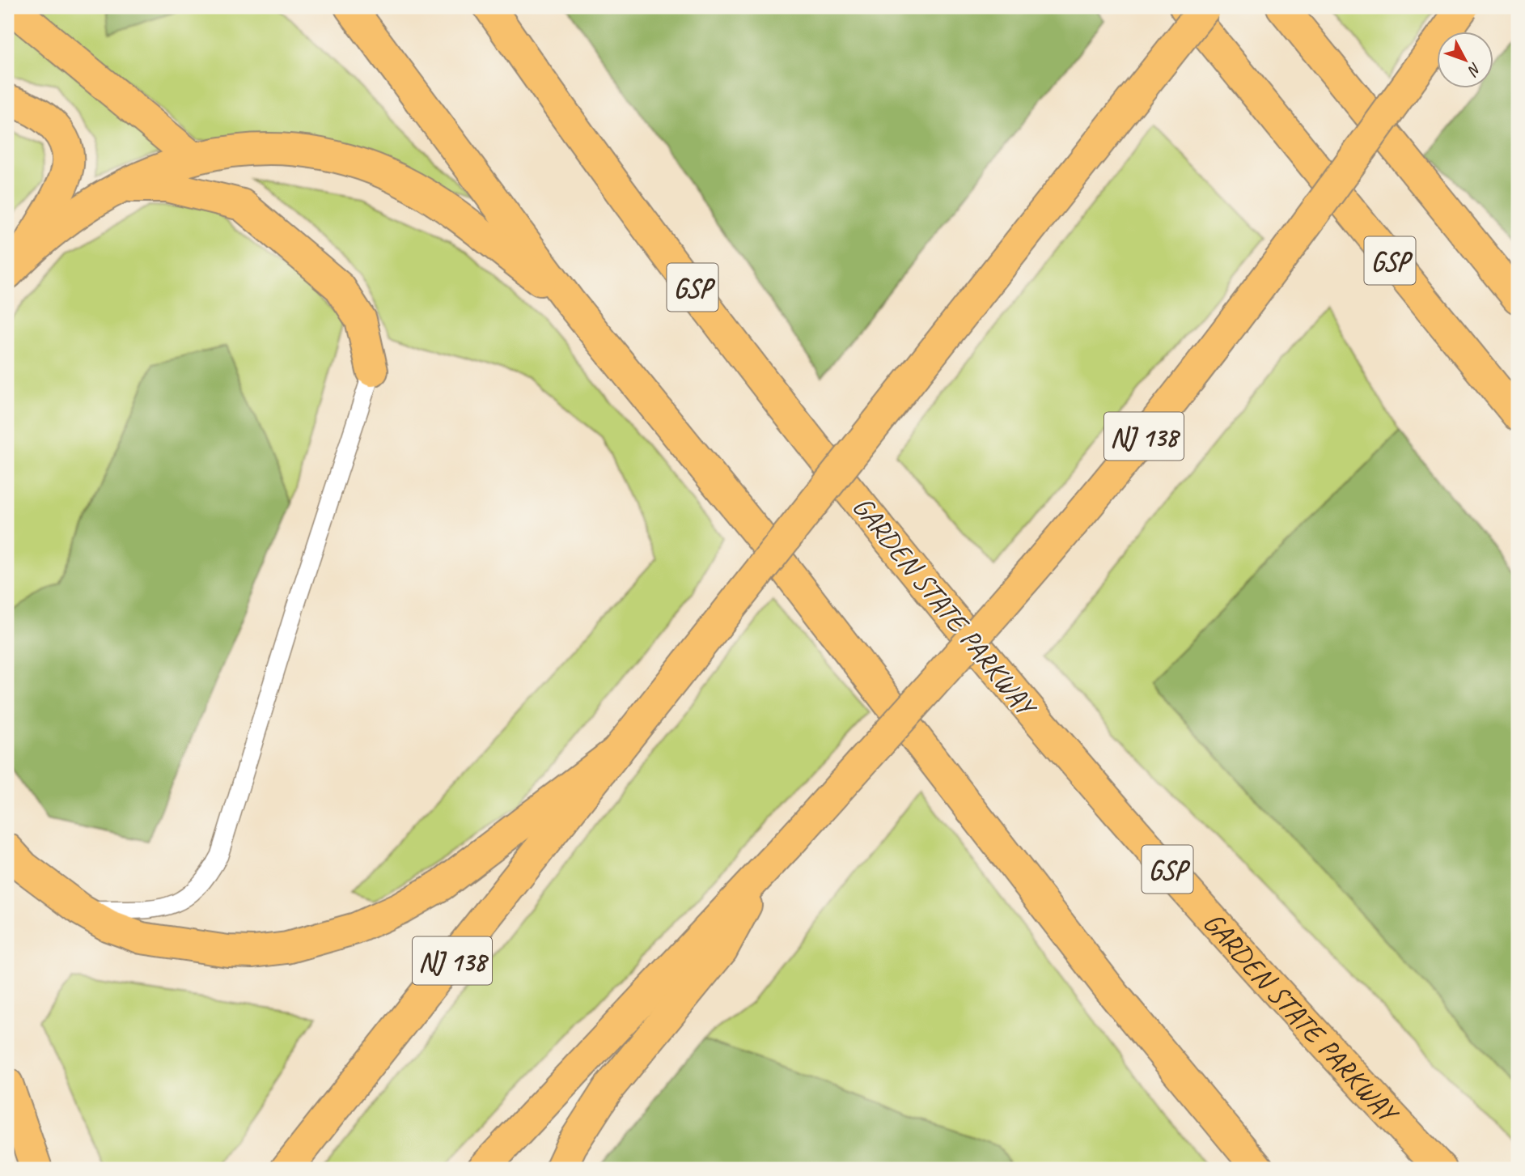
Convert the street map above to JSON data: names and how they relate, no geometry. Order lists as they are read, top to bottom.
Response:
{
  "streets": {
    "highway": ["GSP", "NJ 138", "GARDEN STATE PARKWAY"]
  },
  "north": "bottom right"
}
